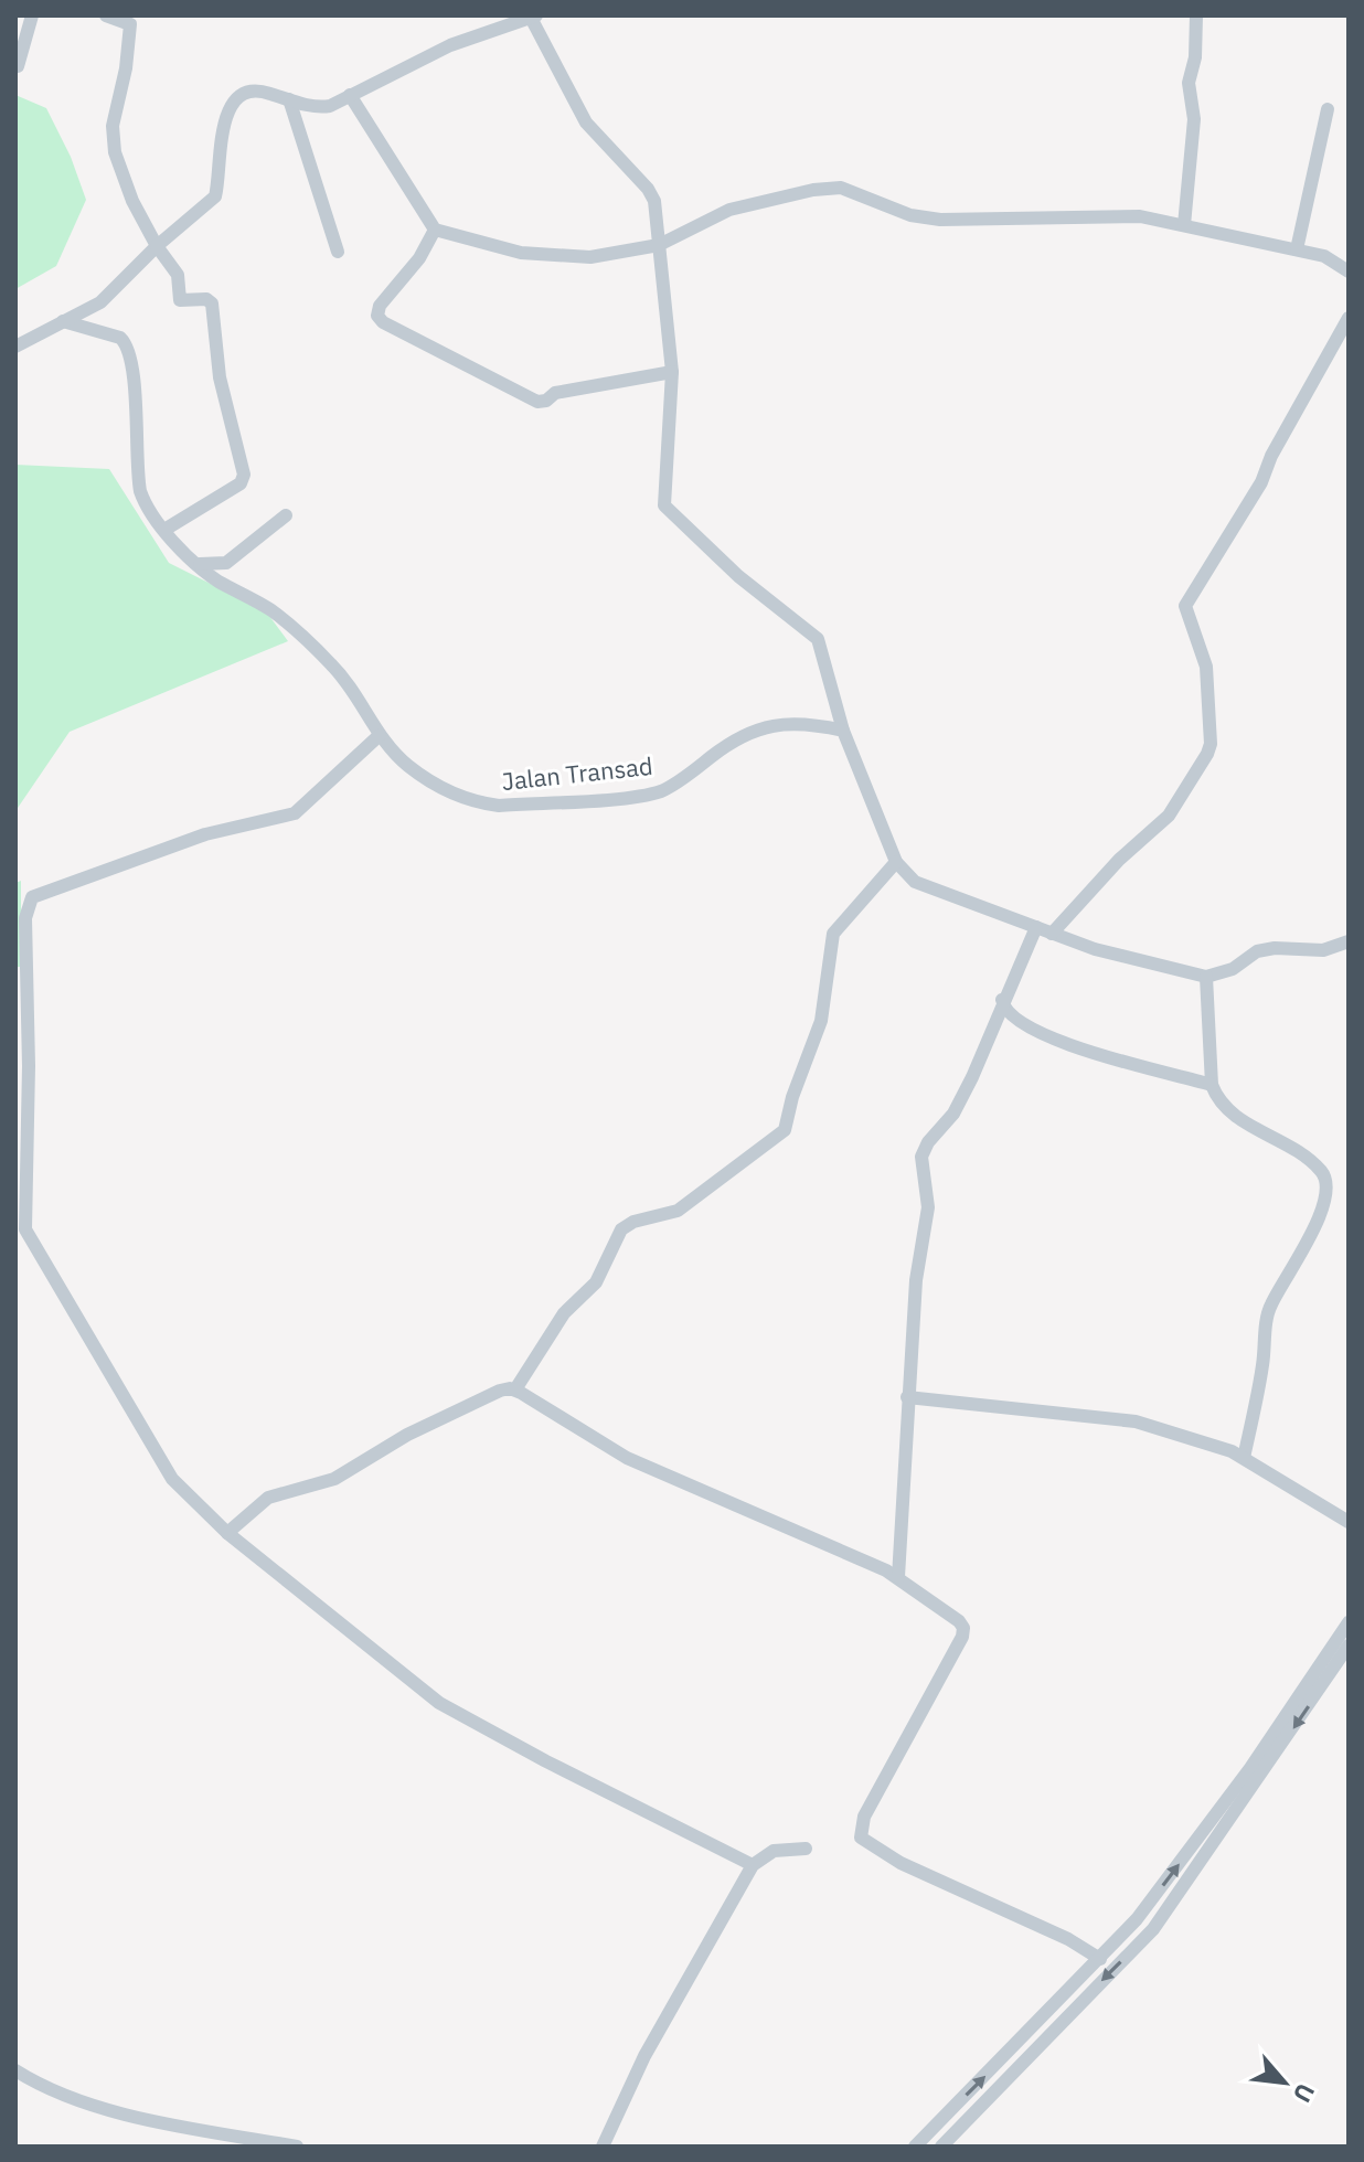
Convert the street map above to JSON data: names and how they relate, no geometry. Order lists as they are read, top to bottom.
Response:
{
  "streets": {
    "street": ["Jalan Transad"]
  },
  "north": "bottom right"
}
